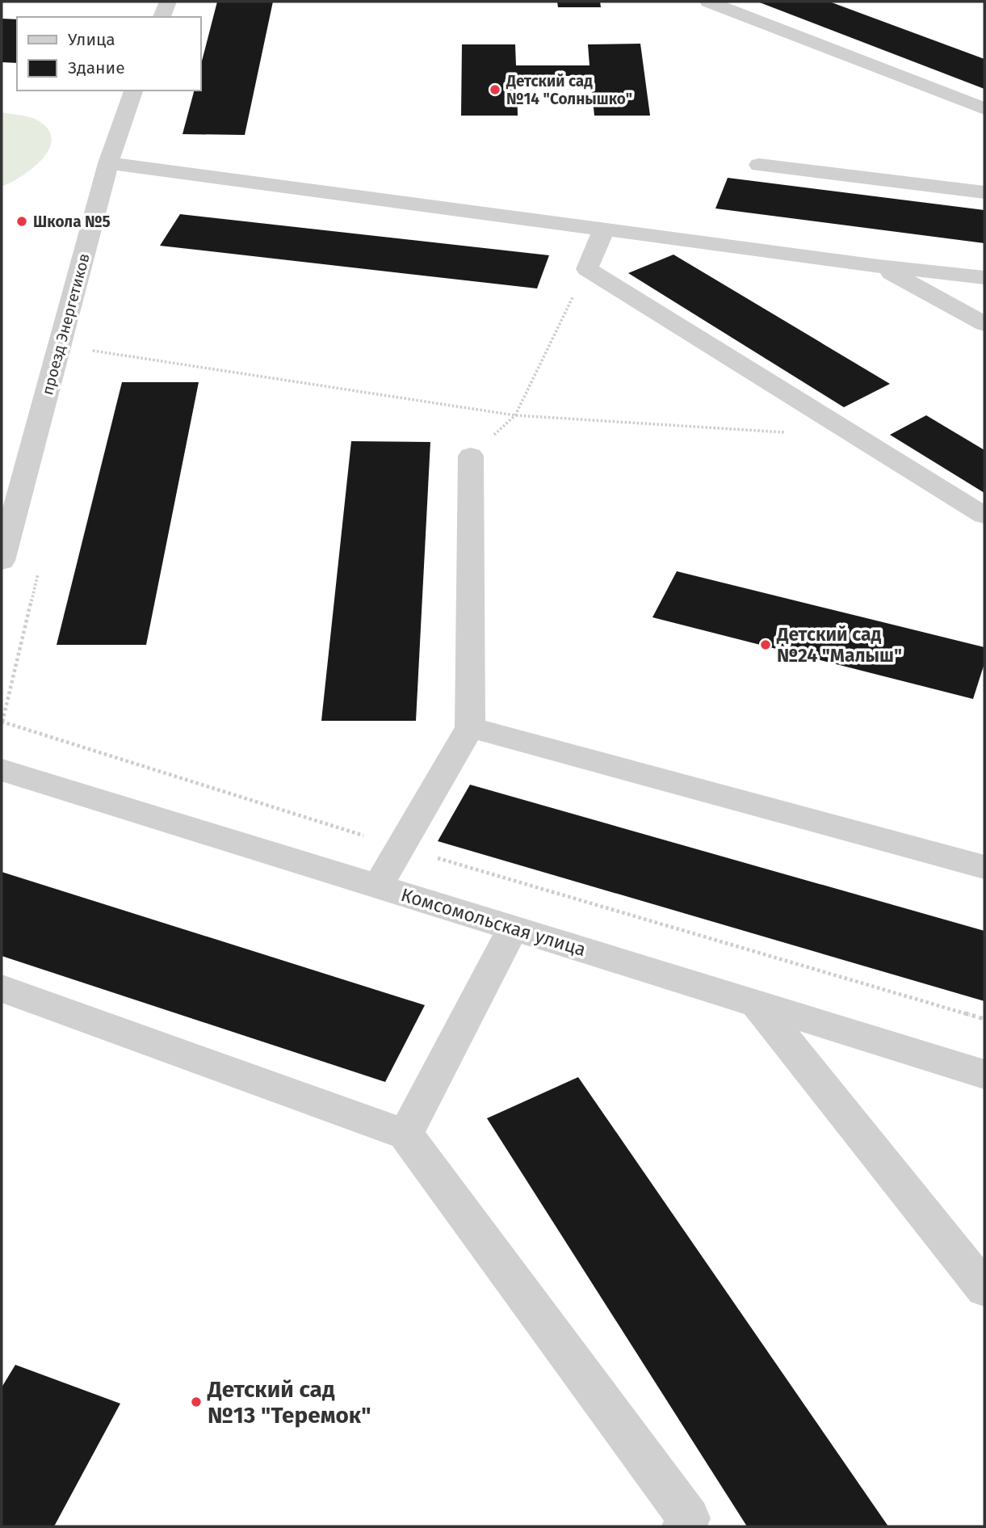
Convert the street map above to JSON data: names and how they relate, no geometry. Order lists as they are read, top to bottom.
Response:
{
  "streets": {
    "street": ["проезд Энергетиков", "Комсомольская улица"]
  },
  "places": [
    "Детский сад №14 \"Солнышко\"",
    "Школа №5",
    "Детский сад №24 \"Малыш\"",
    "Детский сад №13 \"Теремок\""
  ],
  "legend": ["Улица", "Здание"]
}
